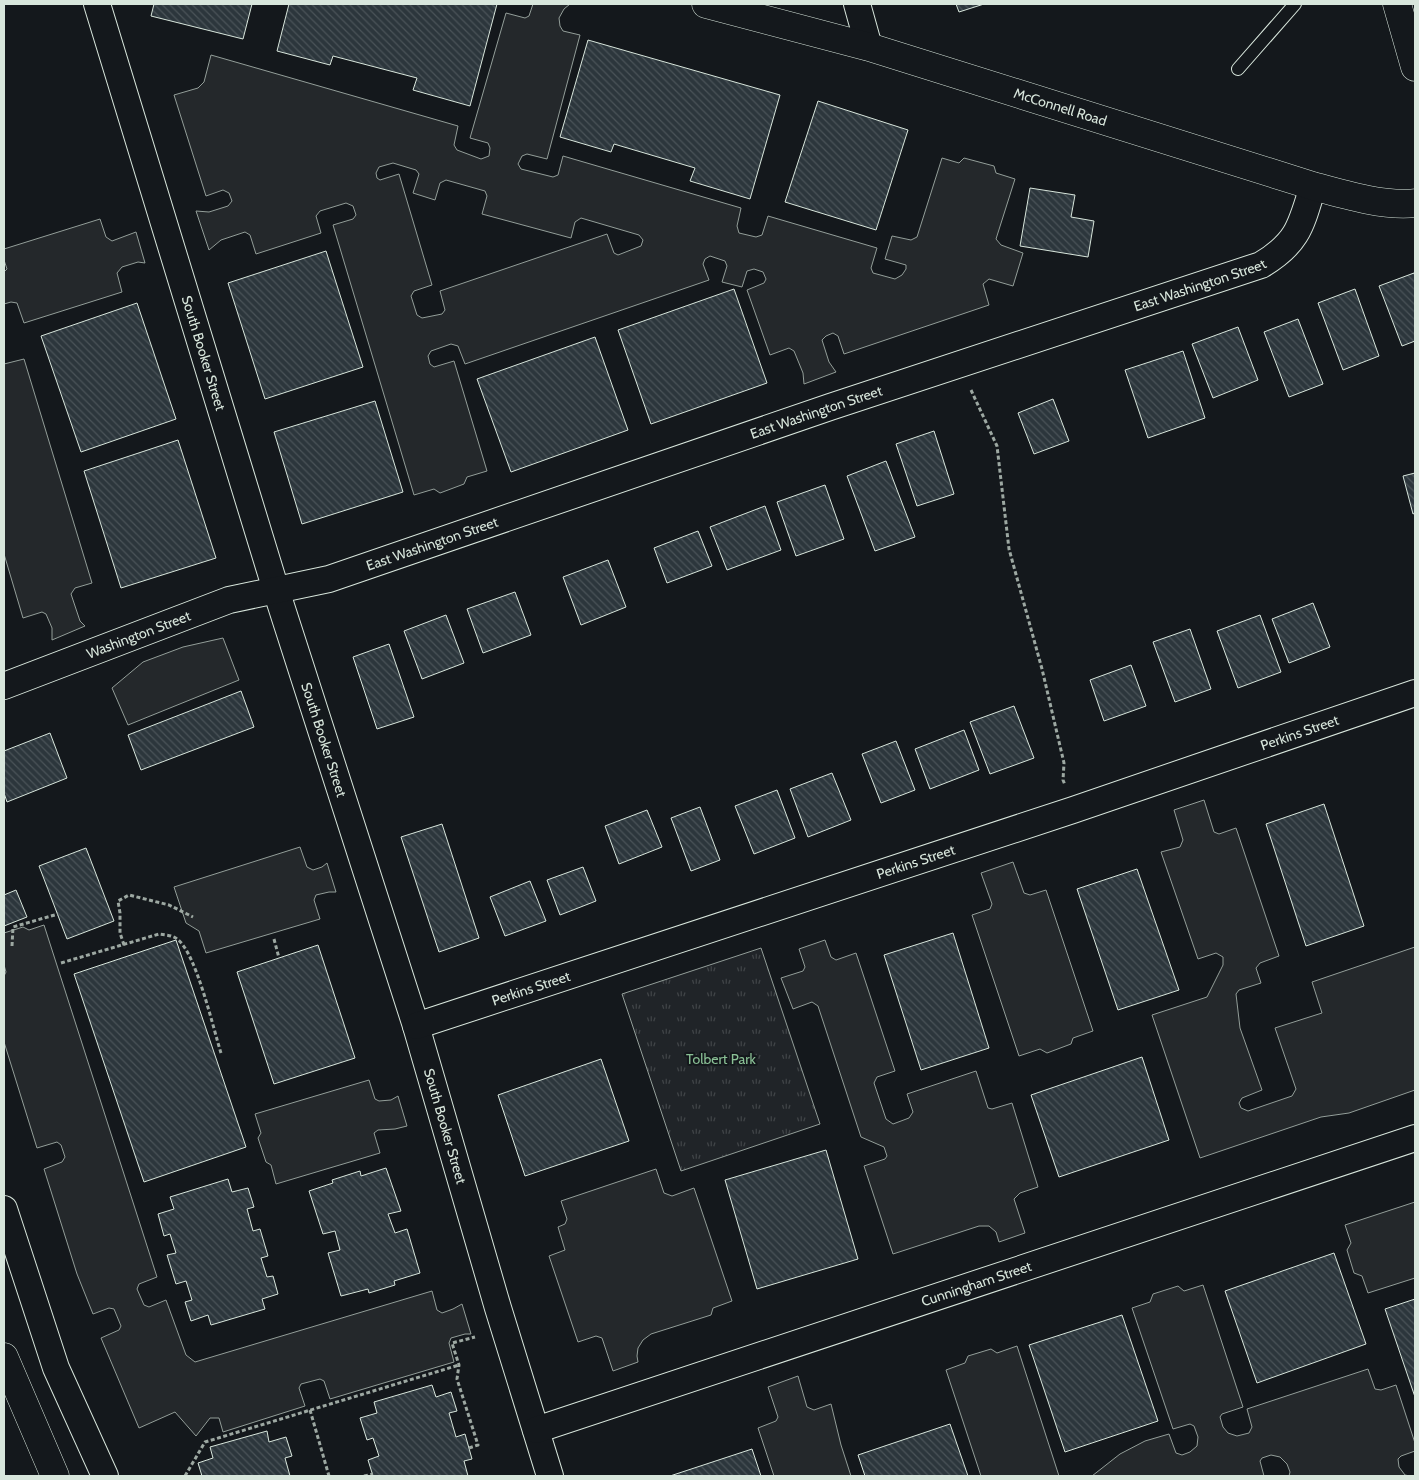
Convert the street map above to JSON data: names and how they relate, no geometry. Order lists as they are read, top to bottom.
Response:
{
  "streets": {
    "main road": ["McConnell Road"],
    "street": [
      "East Washington Street",
      "South Booker Street",
      "Washington Street",
      "Perkins Street",
      "Cunningham Street"
    ]
  },
  "crossings": [
    ["McConnell Road", "East Washington Street"],
    ["East Washington Street", "South Booker Street"],
    ["East Washington Street", "Washington Street"],
    ["South Booker Street", "Washington Street"],
    ["South Booker Street", "Perkins Street"],
    ["South Booker Street", "Cunningham Street"]
  ],
  "parks": ["Tolbert Park"]
}
